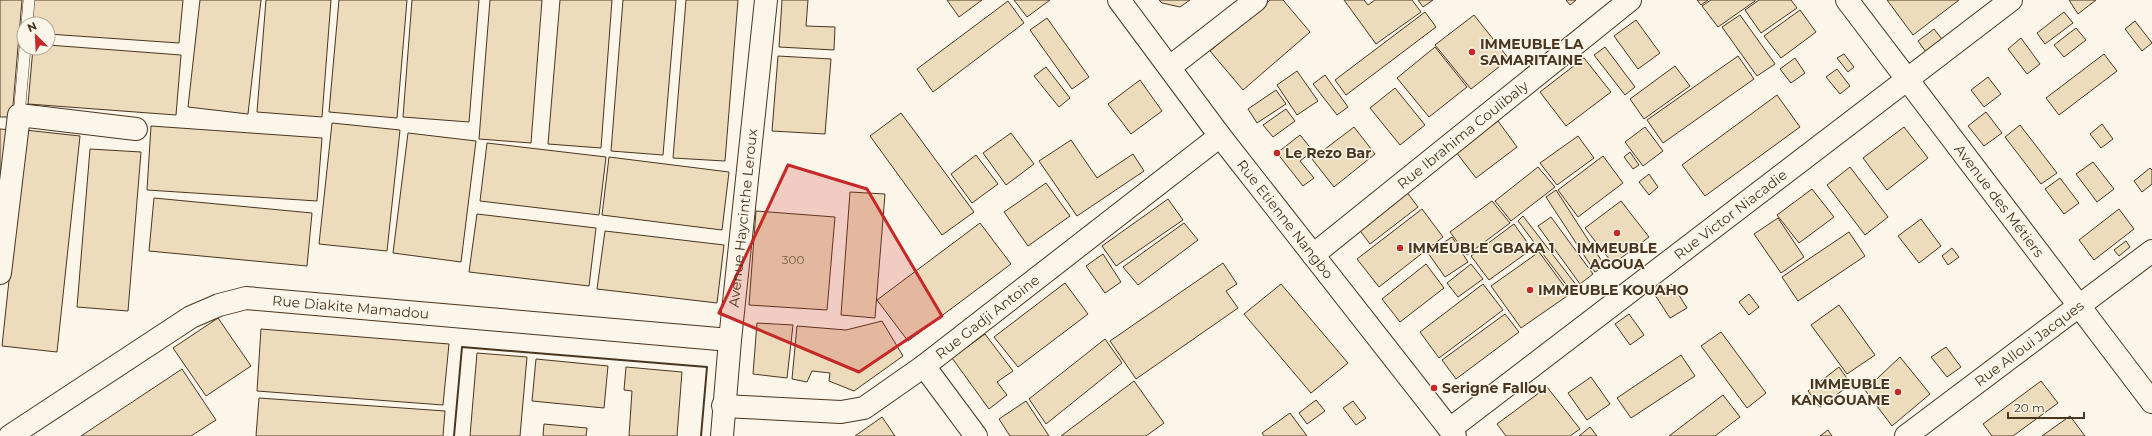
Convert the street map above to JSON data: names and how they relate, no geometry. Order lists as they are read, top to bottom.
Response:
{
  "streets": {
    "street": [
      "Rue Ibrahima Coulibaly",
      "Avenue des Métiers",
      "Rue Victor Niacadie",
      "Avenue Haycinthe Leroux",
      "Rue Etienne Nangbo",
      "Rue Diakite Mamadou",
      "Rue Gadji Antoine",
      "Rue Alloui Jacques"
    ]
  },
  "crossings": [
    ["Rue Ibrahima Coulibaly", "Rue Etienne Nangbo"],
    ["Avenue des Métiers", "Rue Victor Niacadie"],
    ["Avenue des Métiers", "Rue Alloui Jacques"],
    ["Rue Victor Niacadie", "Rue Etienne Nangbo"],
    ["Avenue Haycinthe Leroux", "Rue Diakite Mamadou"],
    ["Avenue Haycinthe Leroux", "Rue Gadji Antoine"],
    ["Rue Etienne Nangbo", "Rue Gadji Antoine"]
  ],
  "places": [
    "IMMEUBLE LA SAMARITAINE",
    "Le Rezo Bar",
    "IMMEUBLE AGOUA",
    "IMMEUBLE GBAKA 1",
    "IMMEUBLE KOUAHO",
    "Serigne Fallou",
    "IMMEUBLE KANGOUAME"
  ],
  "house_numbers": ["300"],
  "scale_bar": "20 m",
  "north": "top left"
}
